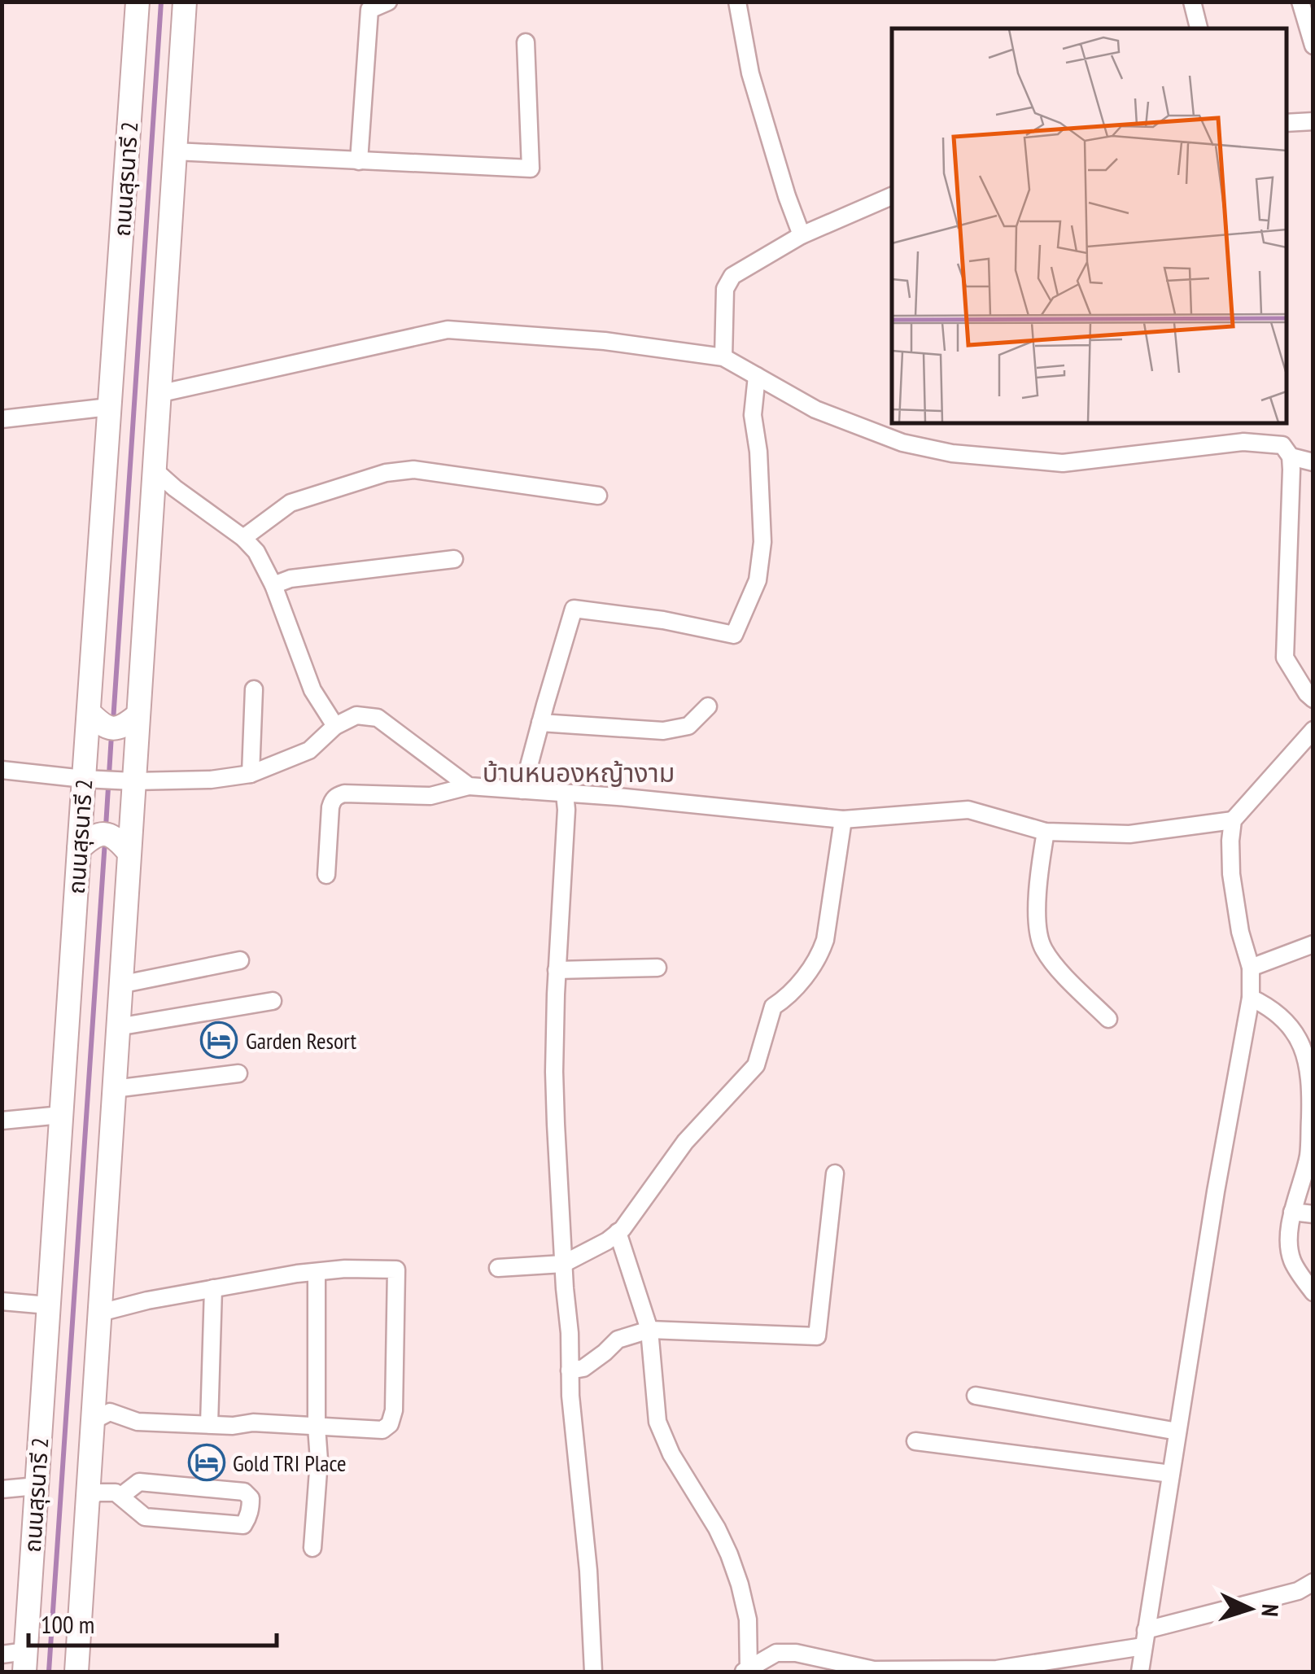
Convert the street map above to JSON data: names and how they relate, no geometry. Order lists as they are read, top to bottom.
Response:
{
  "streets": {
    "main road": ["ถนนสุรนารี 2"]
  },
  "districts": ["บ้านหนองหญ้างาม"],
  "places": {
    "hotel": ["Garden Resort", "Gold TRI Place"]
  },
  "scale_bar": "100 m",
  "north": "right"
}
